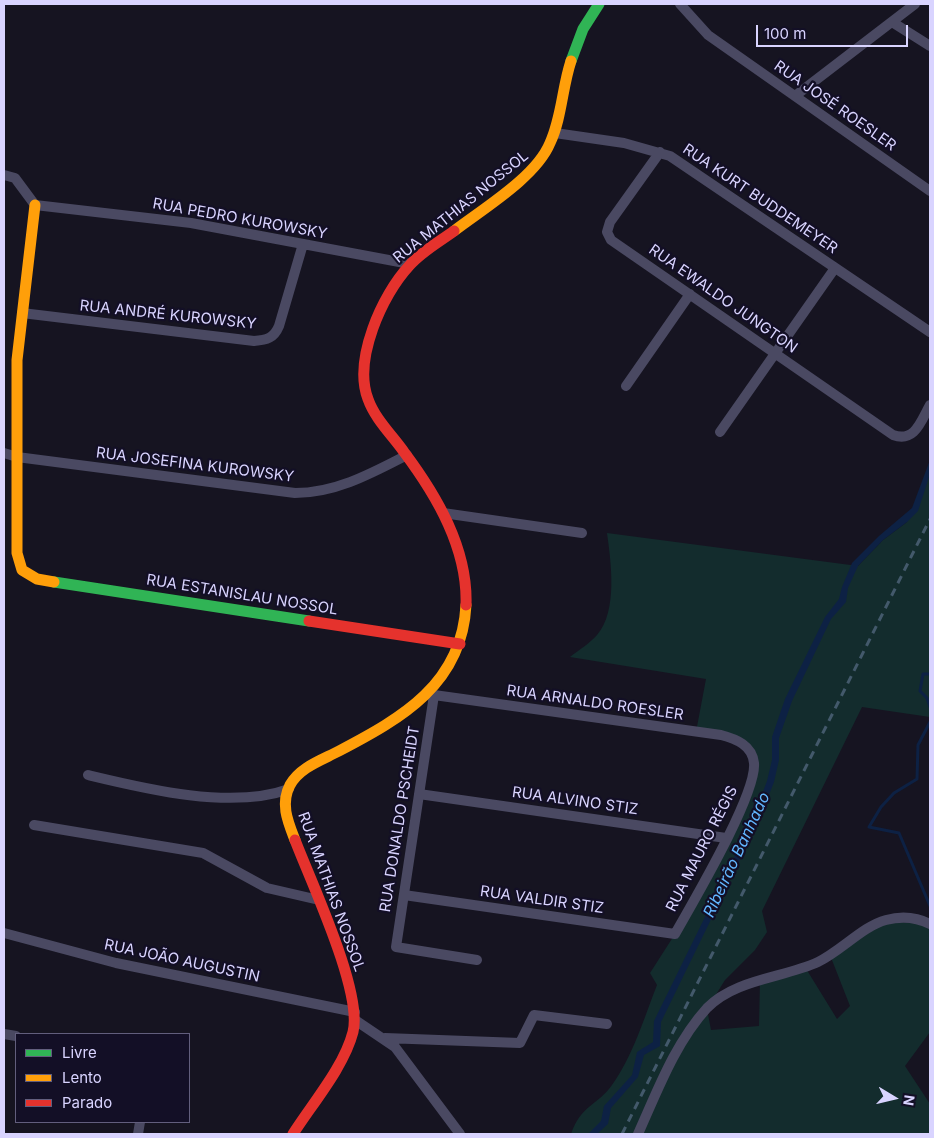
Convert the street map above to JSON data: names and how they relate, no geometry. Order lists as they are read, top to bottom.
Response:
{
  "streets": {
    "street": [
      "RUA JOSÉ ROESLER",
      "RUA KURT BUDDEMEYER",
      "RUA MATHIAS NOSSOL",
      "RUA PEDRO KUROWSKY",
      "RUA EWALDO JUNGTON",
      "RUA ANDRÉ KUROWSKY",
      "RUA JOSEFINA KUROWSKY",
      "RUA ESTANISLAU NOSSOL",
      "RUA ARNALDO ROESLER",
      "RUA ALVINO STIZ",
      "RUA DONALDO PSCHEIDT",
      "RUA MAURO RÉGIS",
      "RUA VALDIR STIZ",
      "RUA JOÃO AUGUSTIN"
    ]
  },
  "crossings": [
    ["RUA KURT BUDDEMEYER", "RUA MATHIAS NOSSOL"],
    ["RUA KURT BUDDEMEYER", "RUA EWALDO JUNGTON"],
    ["RUA MATHIAS NOSSOL", "RUA PEDRO KUROWSKY"],
    ["RUA MATHIAS NOSSOL", "RUA JOSEFINA KUROWSKY"],
    ["RUA MATHIAS NOSSOL", "RUA ESTANISLAU NOSSOL"],
    ["RUA MATHIAS NOSSOL", "RUA ARNALDO ROESLER"],
    ["RUA MATHIAS NOSSOL", "RUA DONALDO PSCHEIDT"],
    ["RUA MATHIAS NOSSOL", "RUA JOÃO AUGUSTIN"],
    ["RUA PEDRO KUROWSKY", "RUA ANDRÉ KUROWSKY"],
    ["RUA JOSEFINA KUROWSKY", "RUA ESTANISLAU NOSSOL"],
    ["RUA ARNALDO ROESLER", "RUA DONALDO PSCHEIDT"],
    ["RUA ARNALDO ROESLER", "RUA MAURO RÉGIS"],
    ["RUA ALVINO STIZ", "RUA DONALDO PSCHEIDT"],
    ["RUA ALVINO STIZ", "RUA MAURO RÉGIS"],
    ["RUA DONALDO PSCHEIDT", "RUA VALDIR STIZ"],
    ["RUA MAURO RÉGIS", "RUA VALDIR STIZ"]
  ],
  "water": ["Ribeirão Banhado"],
  "legend": ["Livre", "Lento", "Parado"],
  "scale_bar": "100 m",
  "north": "right"
}
